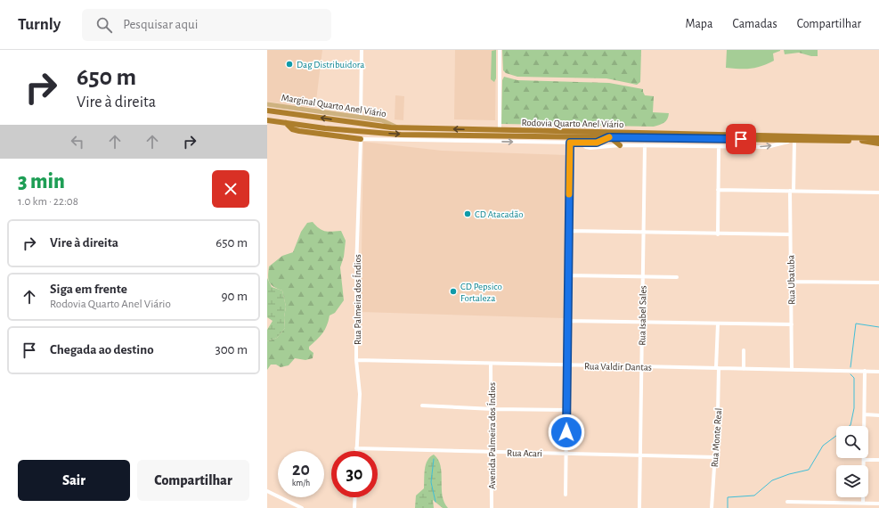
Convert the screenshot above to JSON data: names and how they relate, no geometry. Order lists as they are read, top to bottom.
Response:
{
  "streets": {
    "highway": ["Rodovia Quarto Anel Viário"],
    "main road": ["Marginal Quarto Anel Viário"],
    "street": [
      "Rua Ubatuba",
      "Rua Palmeira dos Índios",
      "Rua Isabel Sales",
      "Rua Valdir Dantas",
      "Avenida Palmeira dos Índios",
      "Rua Monte Real",
      "Rua Acari"
    ]
  },
  "crossings": [
    ["Marginal Quarto Anel Viário", "Rodovia Quarto Anel Viário"],
    ["Rodovia Quarto Anel Viário", "Rua Ubatuba"],
    ["Rua Ubatuba", "Rua Valdir Dantas"],
    ["Rua Palmeira dos Índios", "Rua Valdir Dantas"],
    ["Rua Palmeira dos Índios", "Rua Acari"],
    ["Rua Isabel Sales", "Rua Valdir Dantas"],
    ["Rua Isabel Sales", "Rua Acari"],
    ["Rua Valdir Dantas", "Avenida Palmeira dos Índios"],
    ["Rua Valdir Dantas", "Rua Monte Real"],
    ["Avenida Palmeira dos Índios", "Rua Acari"],
    ["Rua Monte Real", "Rua Acari"]
  ],
  "places": ["Dag Distribuidora", "CD Atacadão", "CD Pepsico Fortaleza"],
  "page": {
    "header": "Turnly",
    "search": "Pesquisar aqui",
    "nav": ["Mapa", "Camadas", "Compartilhar"],
    "turn": ["650 m", "Vire à direita"],
    "heading": ["3 min", "1.0 km · 22:08"],
    "list": [
      {
        "name": "Vire à direita",
        "value": "650 m"
      },
      {
        "name": "Siga em frente",
        "note": "Rodovia Quarto Anel Viário",
        "value": "90 m"
      },
      {
        "name": "Chegada ao destino",
        "value": "300 m"
      }
    ],
    "speed": "20 km/h",
    "limit": "30",
    "buttons": ["Sair", "Compartilhar"]
  }
}
